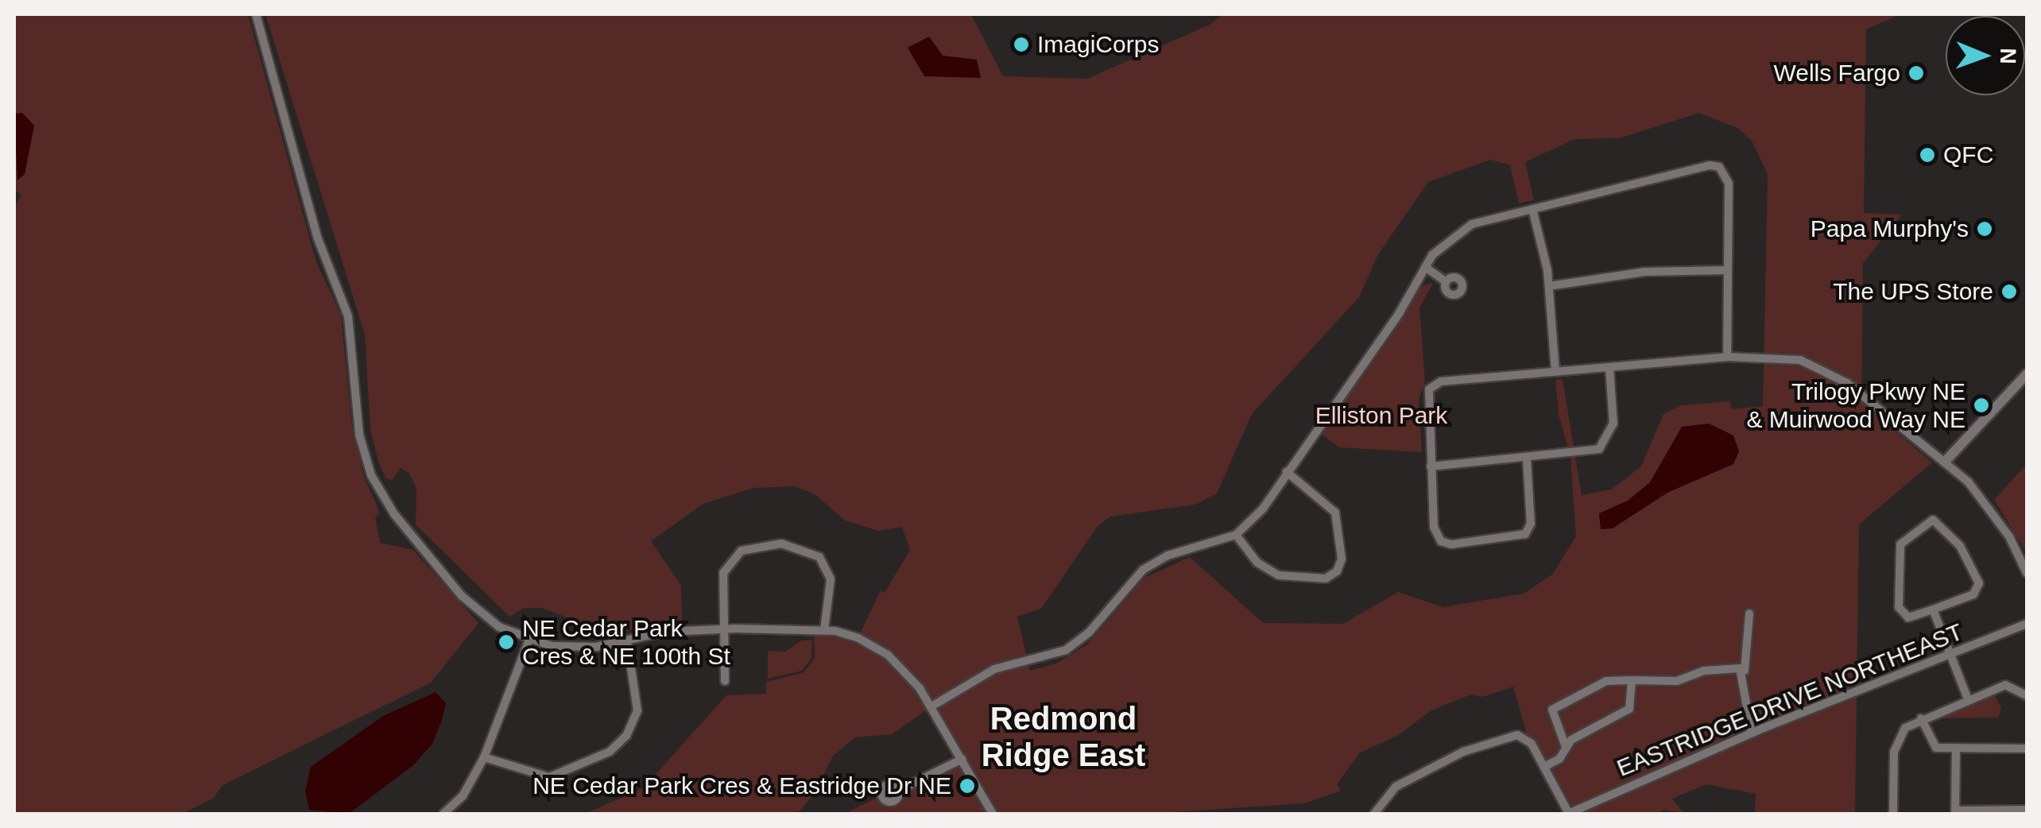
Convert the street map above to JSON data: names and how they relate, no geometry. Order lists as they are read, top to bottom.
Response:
{
  "streets": {
    "street": ["EASTRIDGE DRIVE NORTHEAST"]
  },
  "districts": ["Redmond Ridge East"],
  "parks": ["Elliston Park"],
  "places": [
    "ImagiCorps",
    "Wells Fargo",
    "QFC",
    "Papa Murphy's",
    "The UPS Store",
    "Trilogy Pkwy NE & Muirwood Way NE",
    "NE Cedar Park Cres & NE 100th St",
    "NE Cedar Park Cres & Eastridge Dr NE"
  ],
  "north": "right"
}
